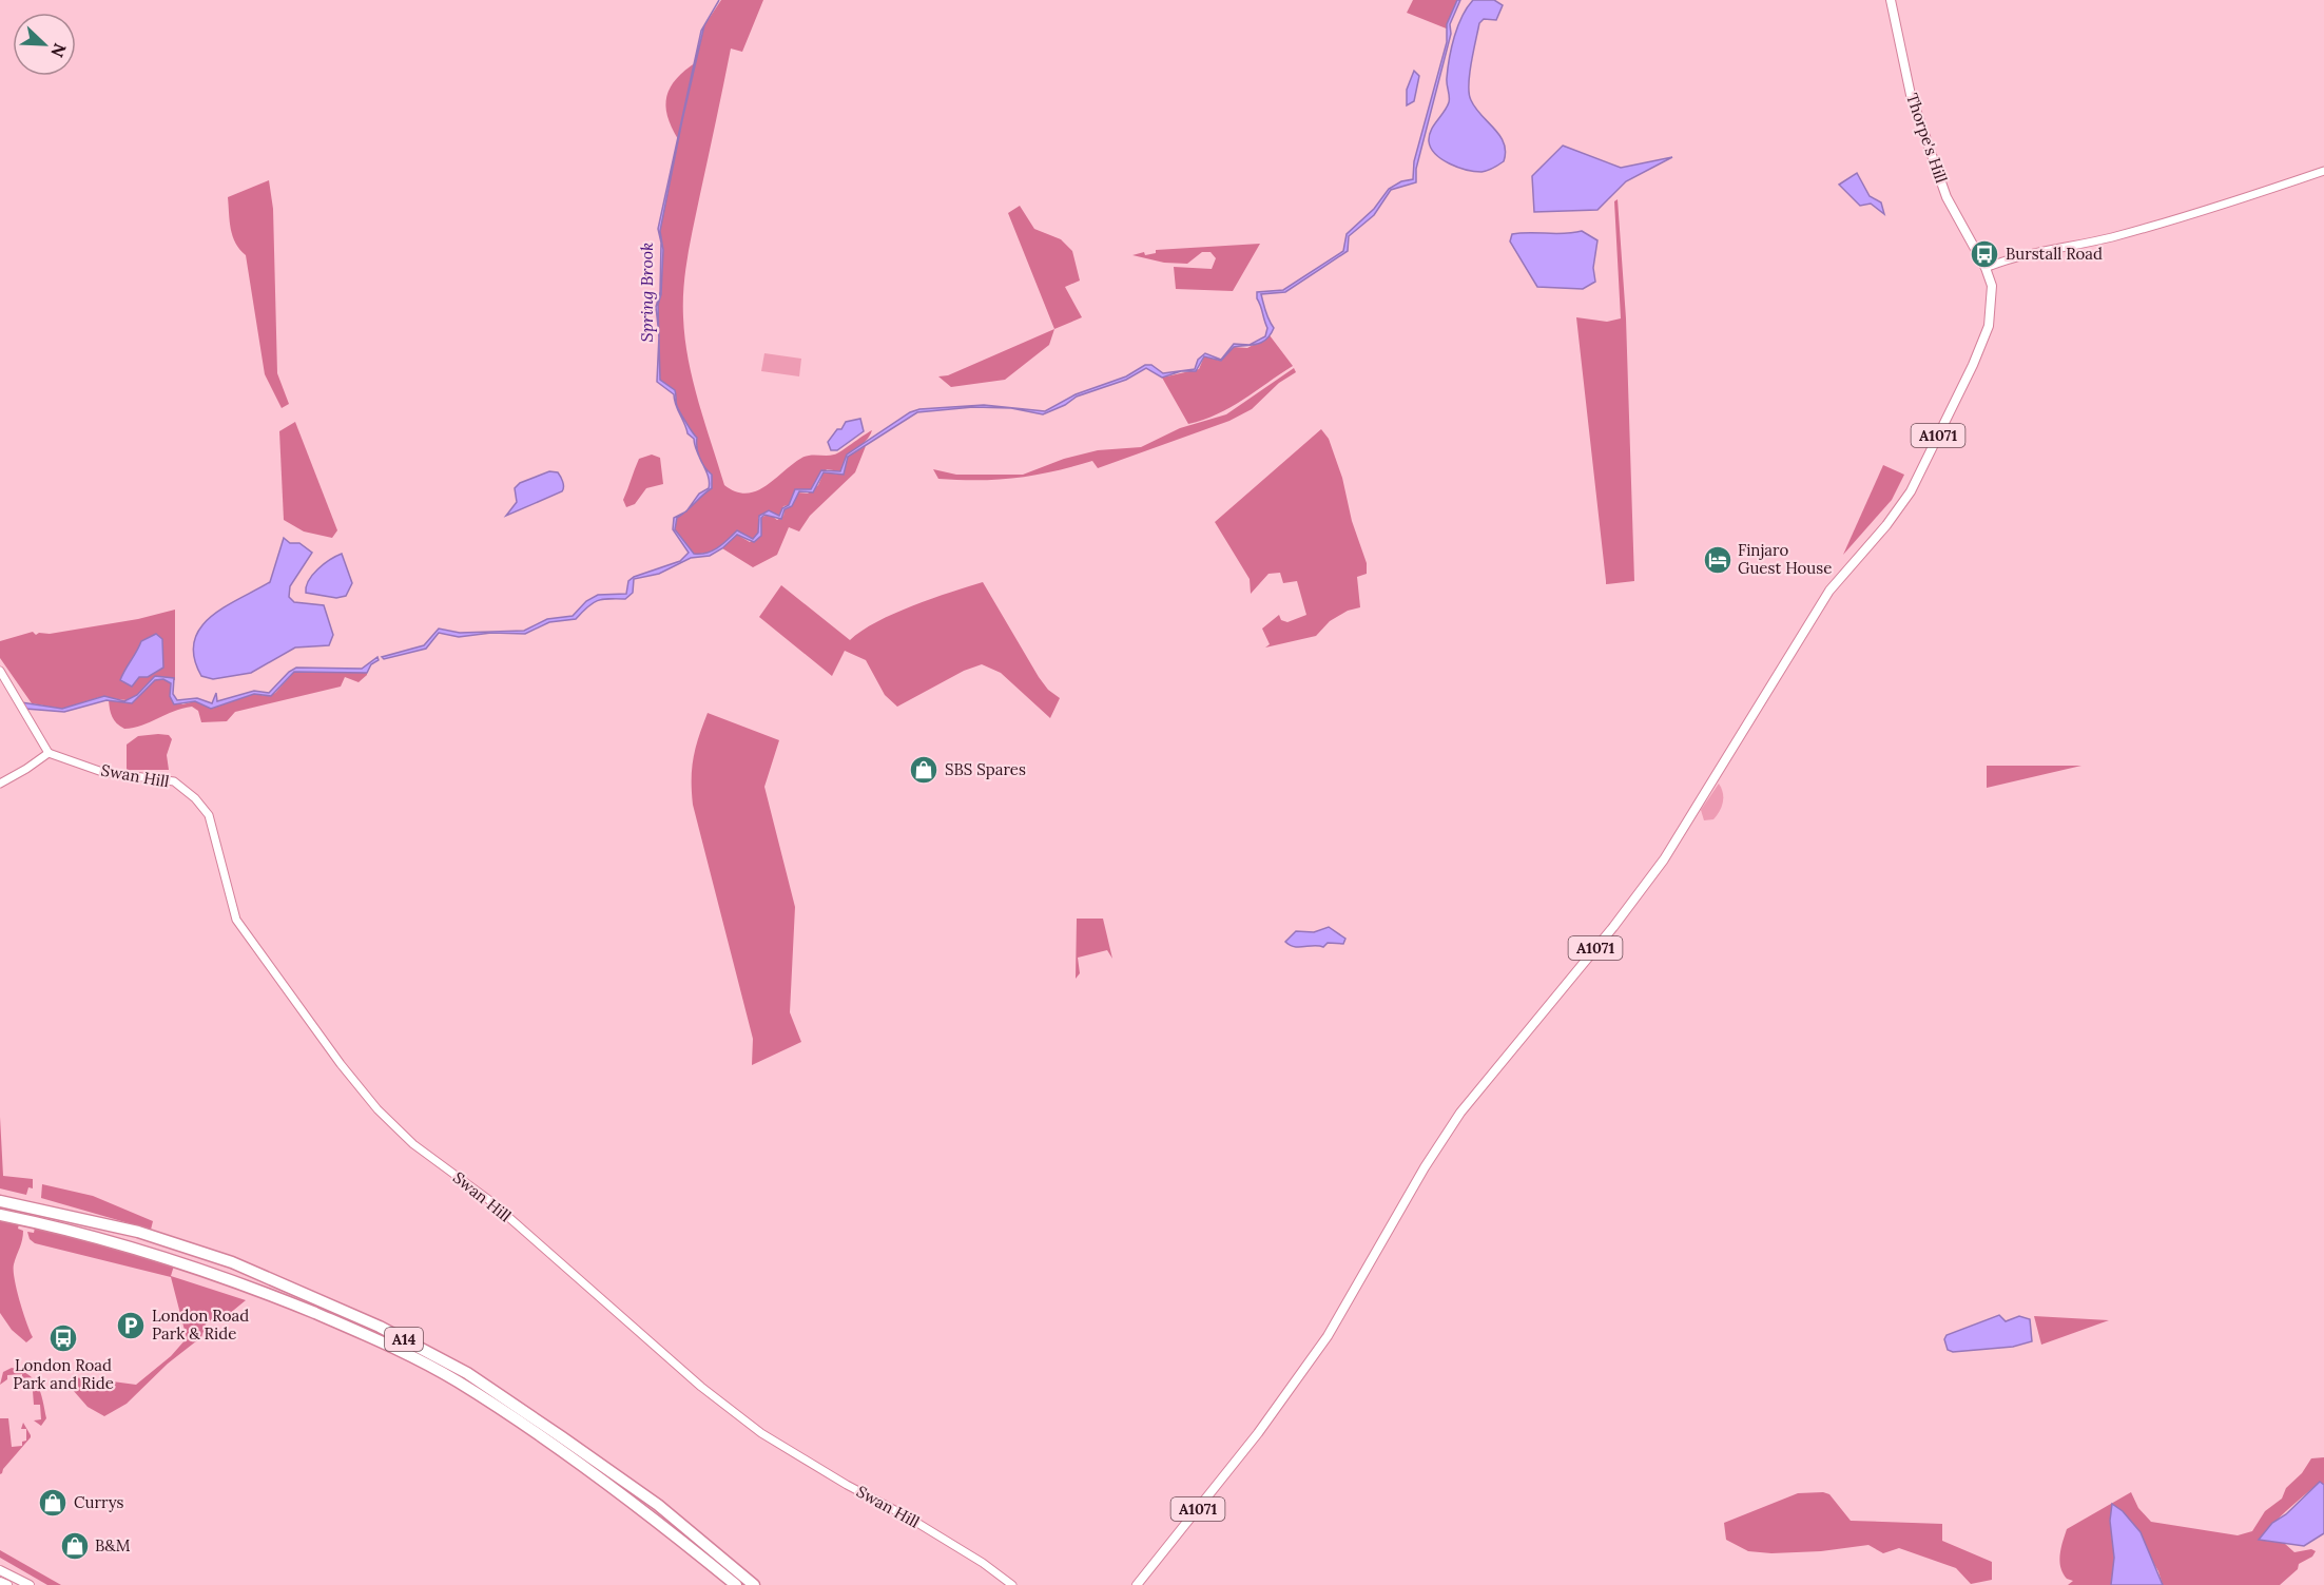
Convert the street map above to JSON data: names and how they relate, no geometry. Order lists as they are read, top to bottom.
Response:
{
  "streets": {
    "highway": ["A14"],
    "main road": ["Thorpe's Hill", "A1071"],
    "street": ["Swan Hill"]
  },
  "crossings": [
    ["Thorpe's Hill", "A1071"]
  ],
  "water": ["Spring Brook"],
  "places": {
    "bus stop": ["Burstall Road", "London Road Park and Ride"],
    "hotel": ["Finjaro Guest House"],
    "shop": ["SBS Spares", "Currys", "B&M"],
    "parking": ["London Road Park & Ride"]
  },
  "north": "bottom right"
}
